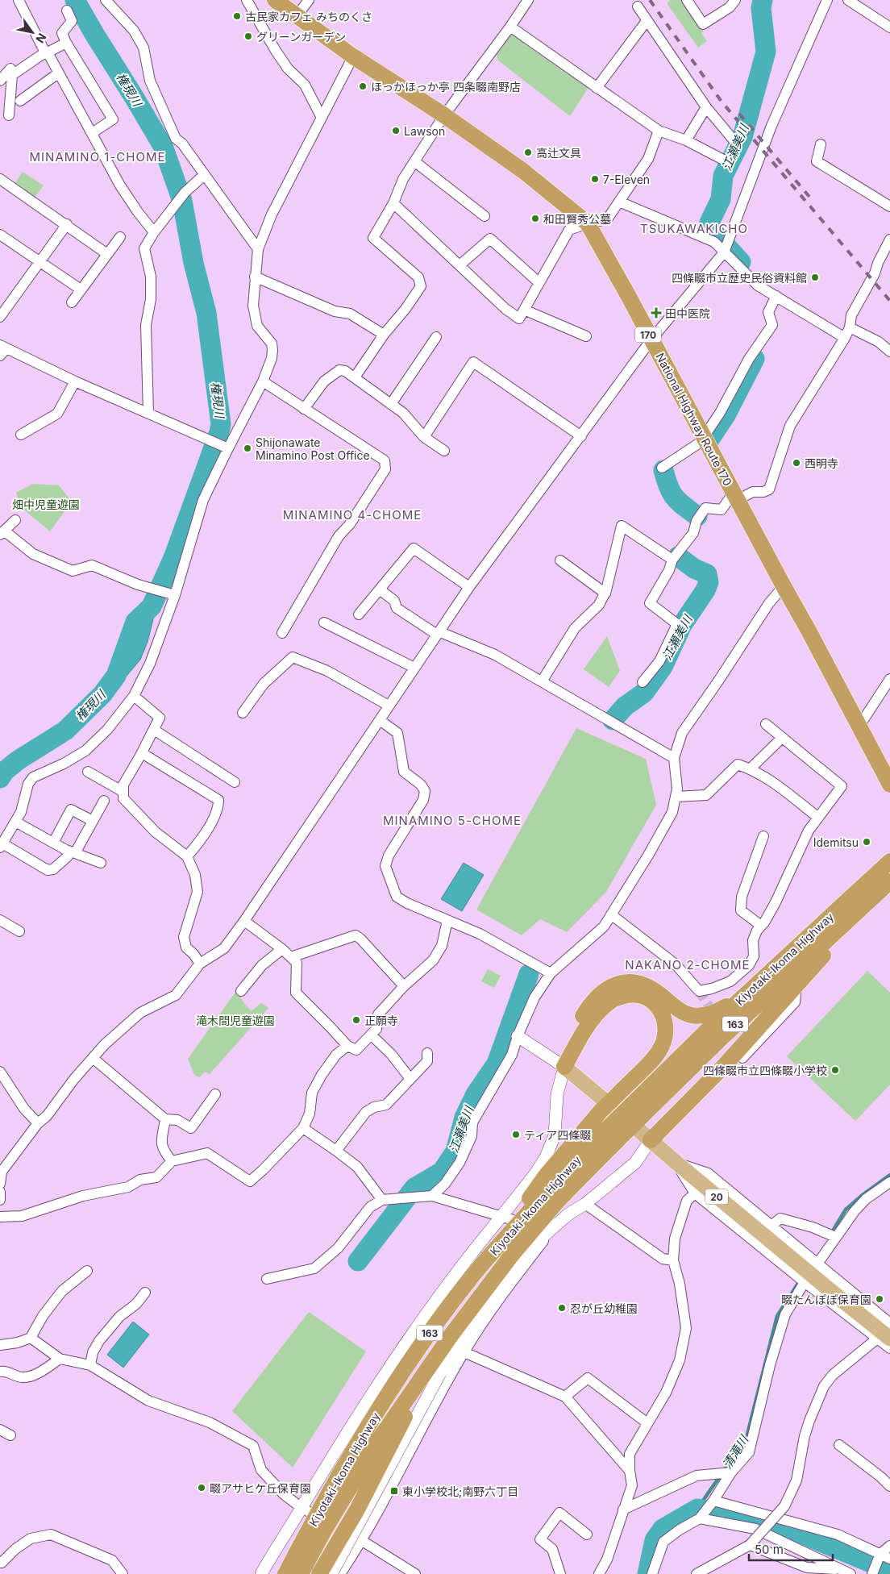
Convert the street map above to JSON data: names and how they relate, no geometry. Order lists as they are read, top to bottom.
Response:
{
  "streets": {
    "highway": [
      "170",
      "National Highway Route 170",
      "Kiyotaki-Ikoma Highway",
      "163"
    ],
    "main road": ["20"]
  },
  "crossings": [
    ["Kiyotaki-Ikoma Highway", "163"],
    ["Kiyotaki-Ikoma Highway", "20"]
  ],
  "districts": [
    "MINAMINO 1-CHOME",
    "TSUKAWAKICHO",
    "MINAMINO 4-CHOME",
    "MINAMINO 5-CHOME",
    "NAKANO 2-CHOME"
  ],
  "water": ["権現川", "江瀬美川", "清滝川"],
  "parks": ["畑中児童遊園", "滝木間児童遊園"],
  "places": {
    "other": [
      "古民家カフェ みちのくさ",
      "グリーンガーデン",
      "ほっかほっか亭 四条畷南野店",
      "Lawson",
      "高辻文具",
      "7-Eleven",
      "和田賢秀公墓",
      "四條畷市立歴史民俗資料館",
      "Shijonawate Minamino Post Office",
      "西明寺",
      "Idemitsu",
      "正願寺",
      "四條畷市立四條畷小学校",
      "ティア四條畷",
      "畷たんぽぽ保育園",
      "忍が丘幼稚園",
      "畷アサヒケ丘保育園"
    ],
    "health": ["田中医院"],
    "transit": ["東小学校北;南野六丁目"]
  },
  "scale_bar": "50 m",
  "north": "bottom right"
}
